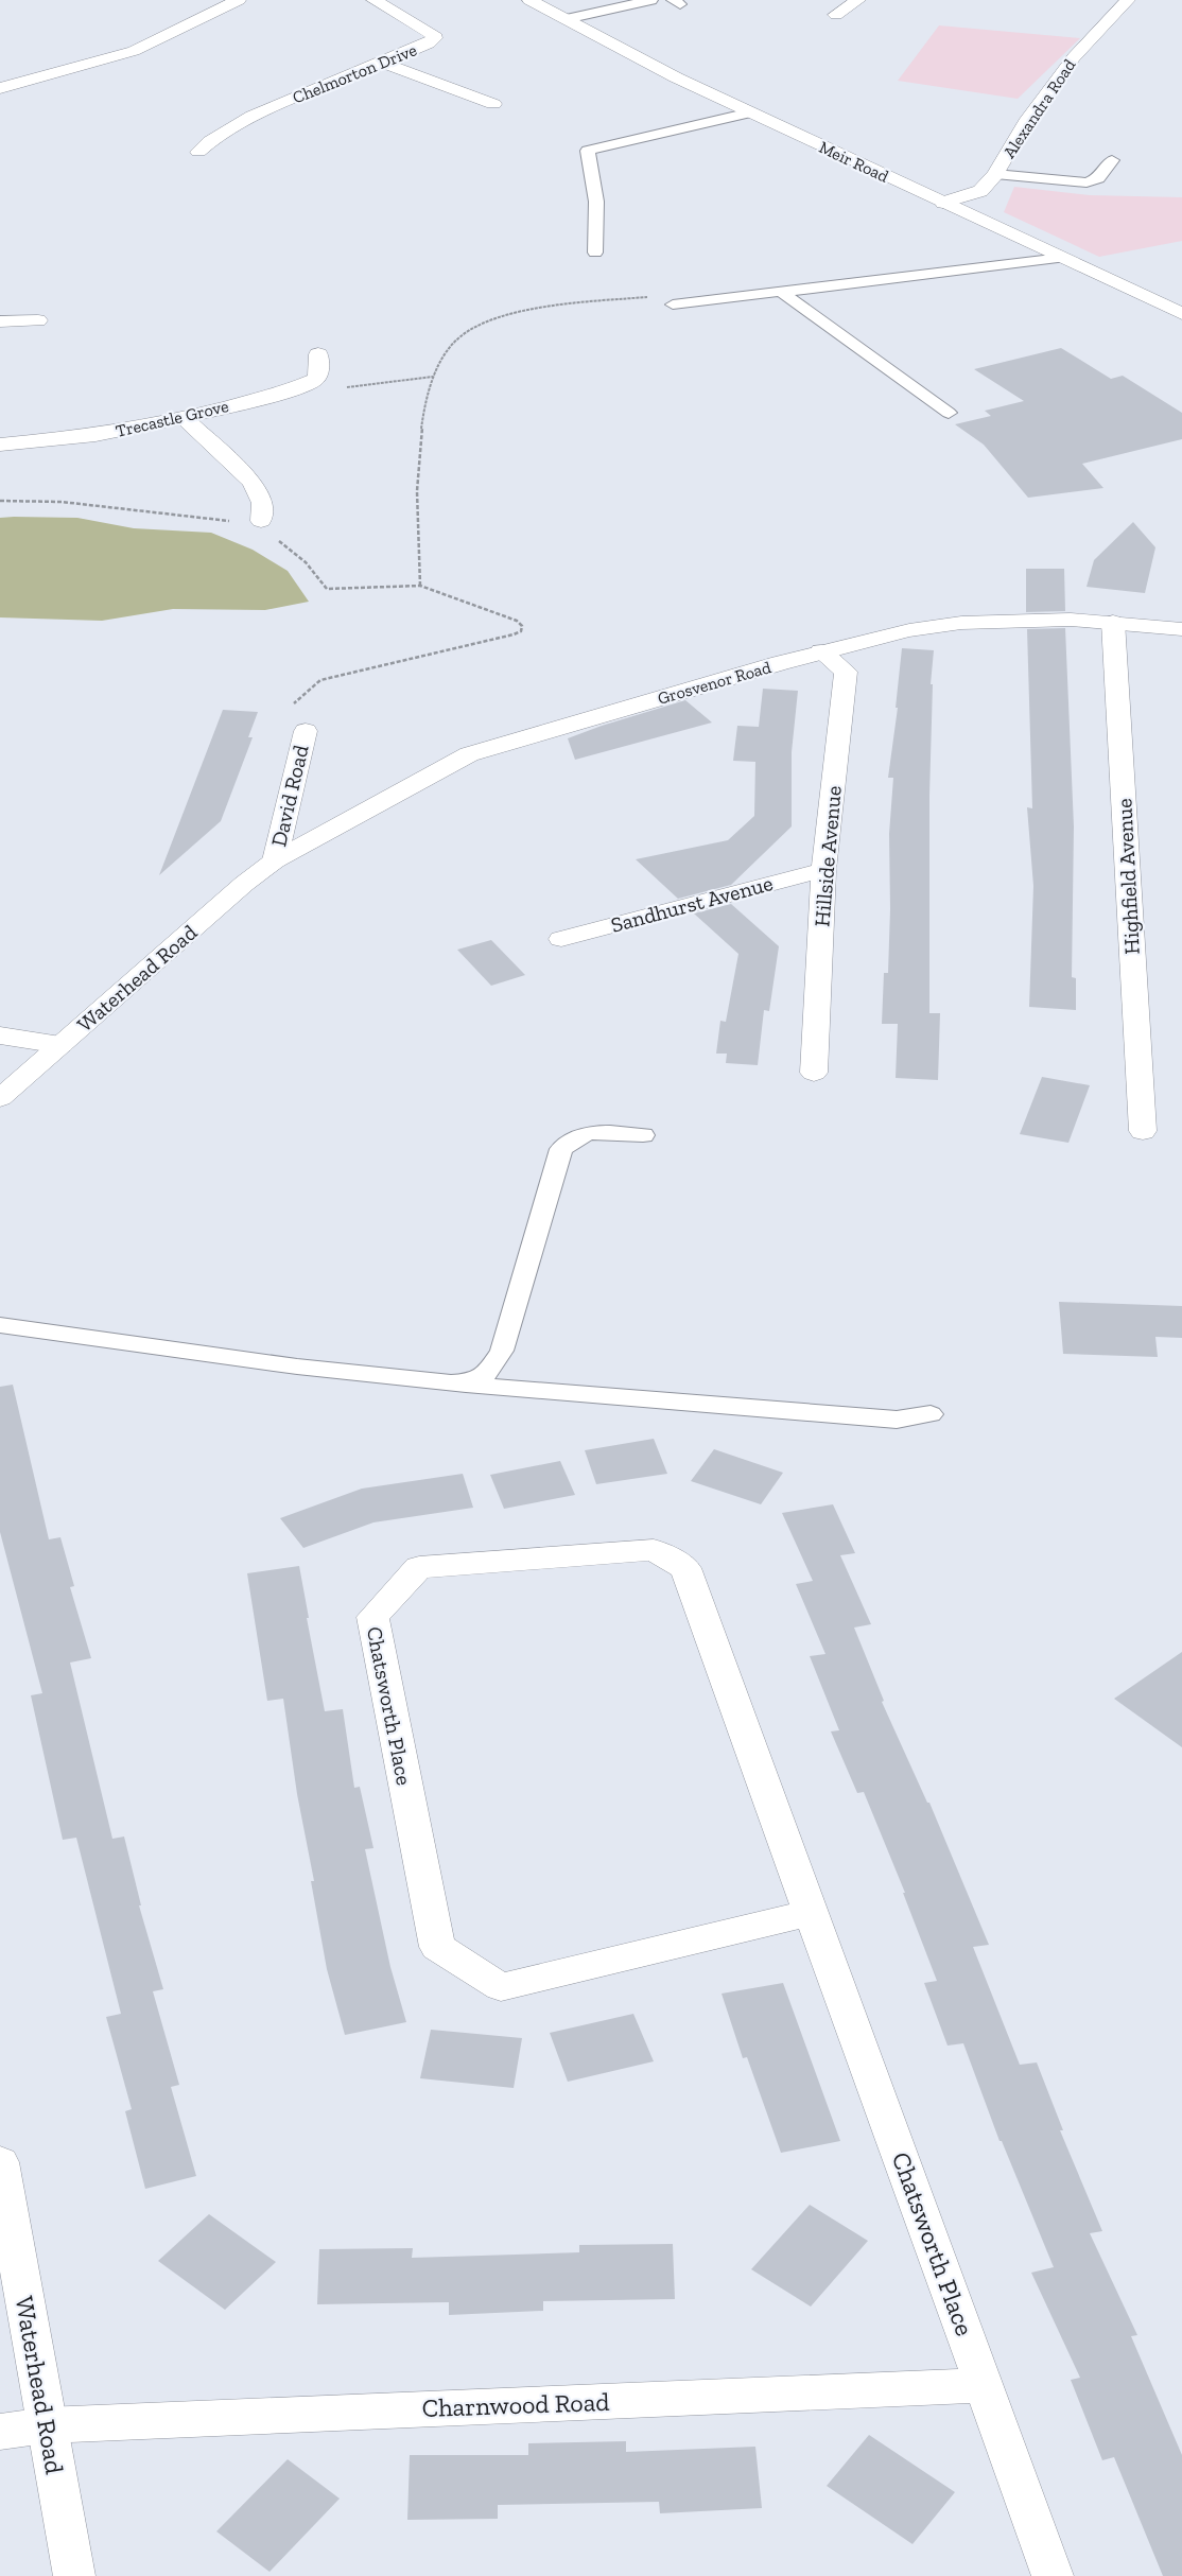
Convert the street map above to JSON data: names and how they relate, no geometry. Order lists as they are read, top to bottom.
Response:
{
  "streets": {
    "street": [
      "Chelmorton Drive",
      "Alexandra Road",
      "Meir Road",
      "Trecastle Grove",
      "Grosvenor Road",
      "David Road",
      "Hillside Avenue",
      "Highfield Avenue",
      "Sandhurst Avenue",
      "Waterhead Road",
      "Chatsworth Place",
      "Charnwood Road"
    ]
  },
  "crossings": [
    ["Alexandra Road", "Meir Road"],
    ["Grosvenor Road", "David Road"],
    ["Grosvenor Road", "Hillside Avenue"],
    ["Grosvenor Road", "Highfield Avenue"],
    ["Grosvenor Road", "Waterhead Road"],
    ["David Road", "Waterhead Road"],
    ["Hillside Avenue", "Sandhurst Avenue"],
    ["Waterhead Road", "Charnwood Road"],
    ["Chatsworth Place", "Charnwood Road"]
  ]
}
